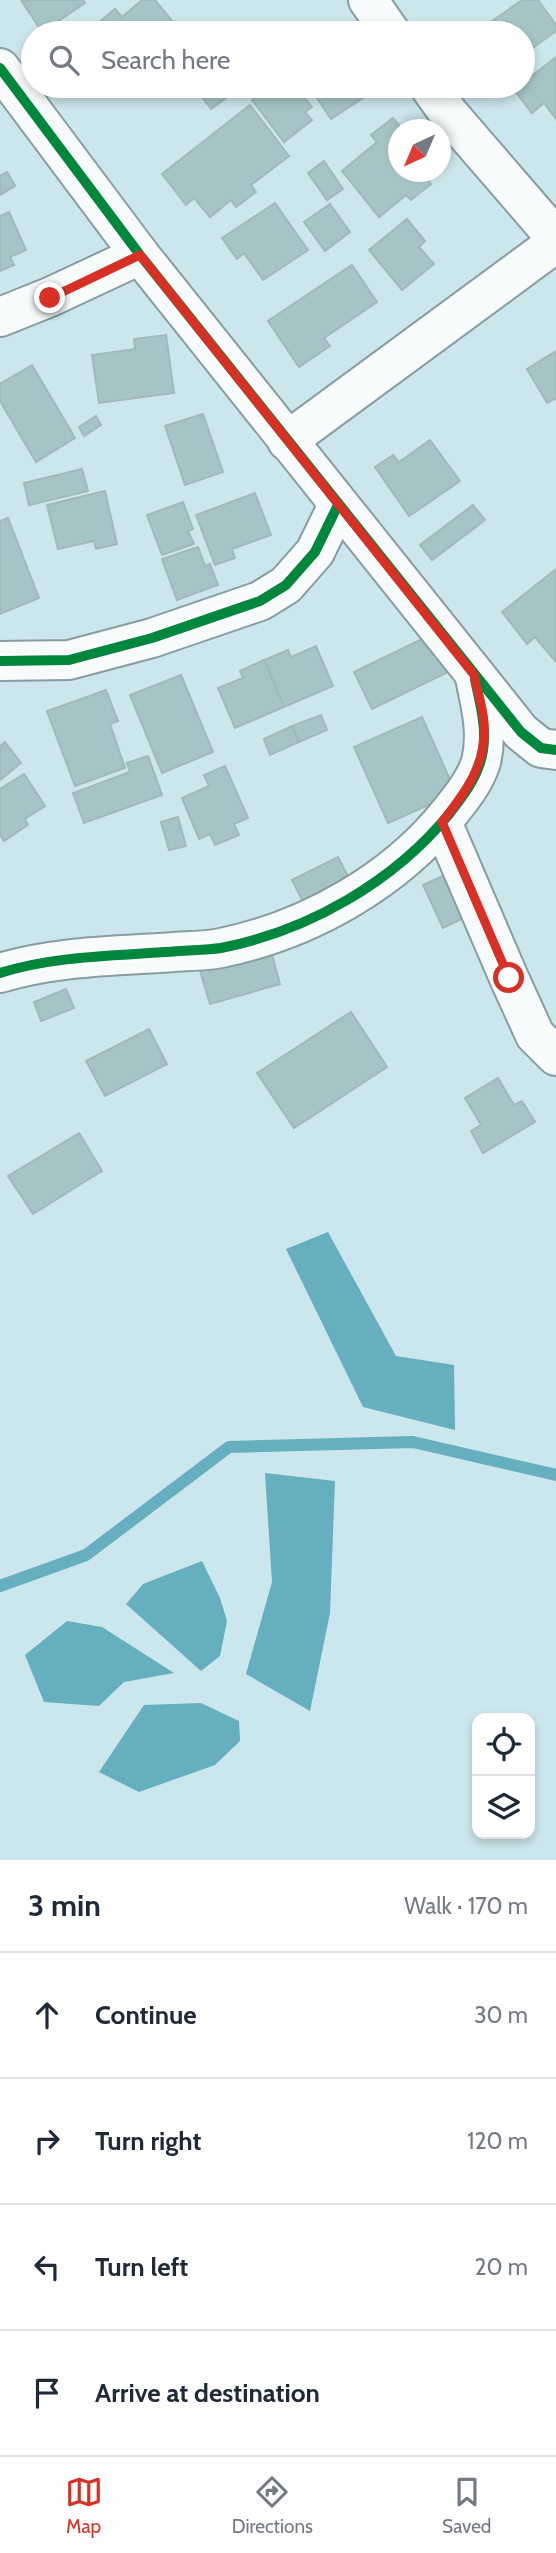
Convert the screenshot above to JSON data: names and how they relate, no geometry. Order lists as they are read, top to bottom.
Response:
{
  "north": "bottom left",
  "page": {
    "search": "Search here",
    "heading": ["3 min", "Walk · 170 m"],
    "list": [
      ["Continue", "30 m"],
      ["Turn right", "120 m"],
      ["Turn left", "20 m"],
      "Arrive at destination"
    ],
    "nav": ["Map", "Directions", "Saved"]
  }
}
